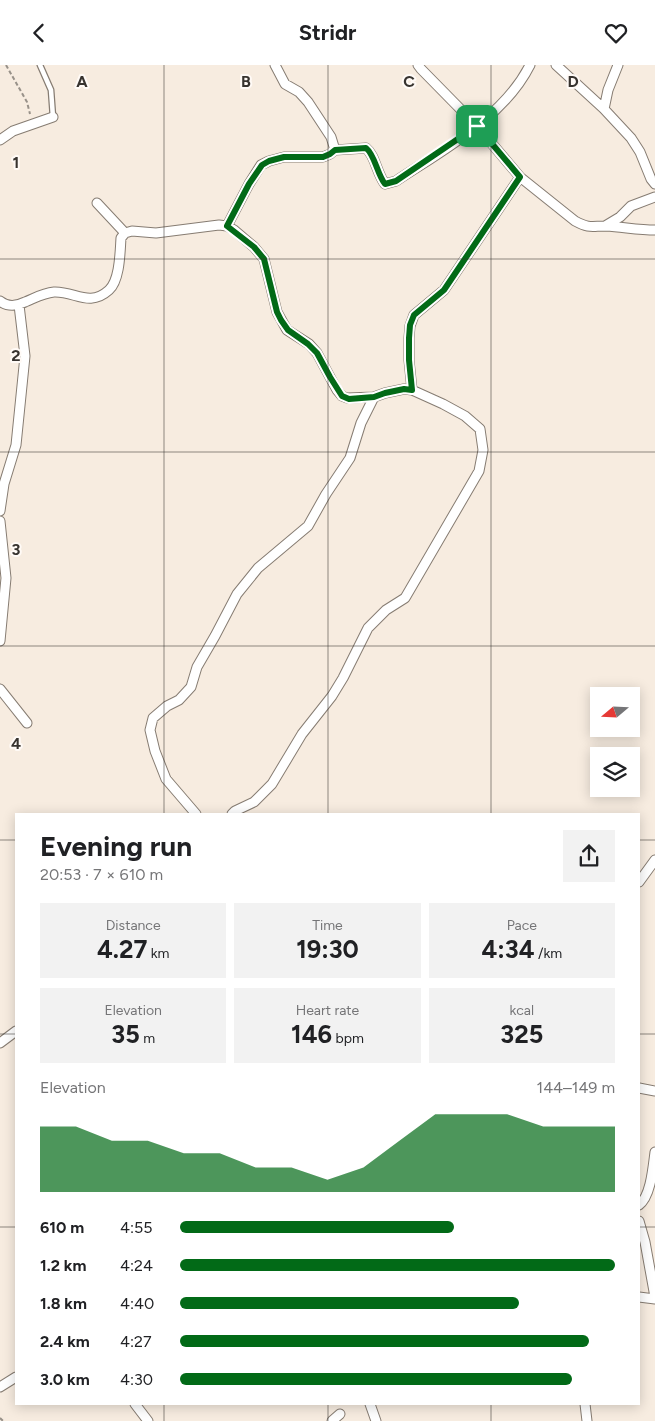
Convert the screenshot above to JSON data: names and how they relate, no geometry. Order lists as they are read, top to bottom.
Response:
{
  "north": "left",
  "page": {
    "header": "Stridr",
    "heading": ["Evening run", "20:53 · 7 × 610 m"],
    "stats": [
      ["Distance", "4.27 km"],
      ["Time", "19:30"],
      ["Pace", "4:34 /km"],
      ["Elevation", "35 m"],
      ["Heart rate", "146 bpm"],
      ["kcal", "325"]
    ],
    "chart": ["Elevation", "144–149 m"],
    "list": [
      {
        "name": "610 m",
        "note": "4:55"
      },
      {
        "name": "1.2 km",
        "note": "4:24"
      },
      {
        "name": "1.8 km",
        "note": "4:40"
      },
      {
        "name": "2.4 km",
        "note": "4:27"
      },
      {
        "name": "3.0 km",
        "note": "4:30"
      }
    ]
  },
  "grid": {
    "columns": [
      "A",
      "B",
      "C",
      "D"
    ],
    "rows": [
      "1",
      "2",
      "3",
      "4"
    ]
  }
}
